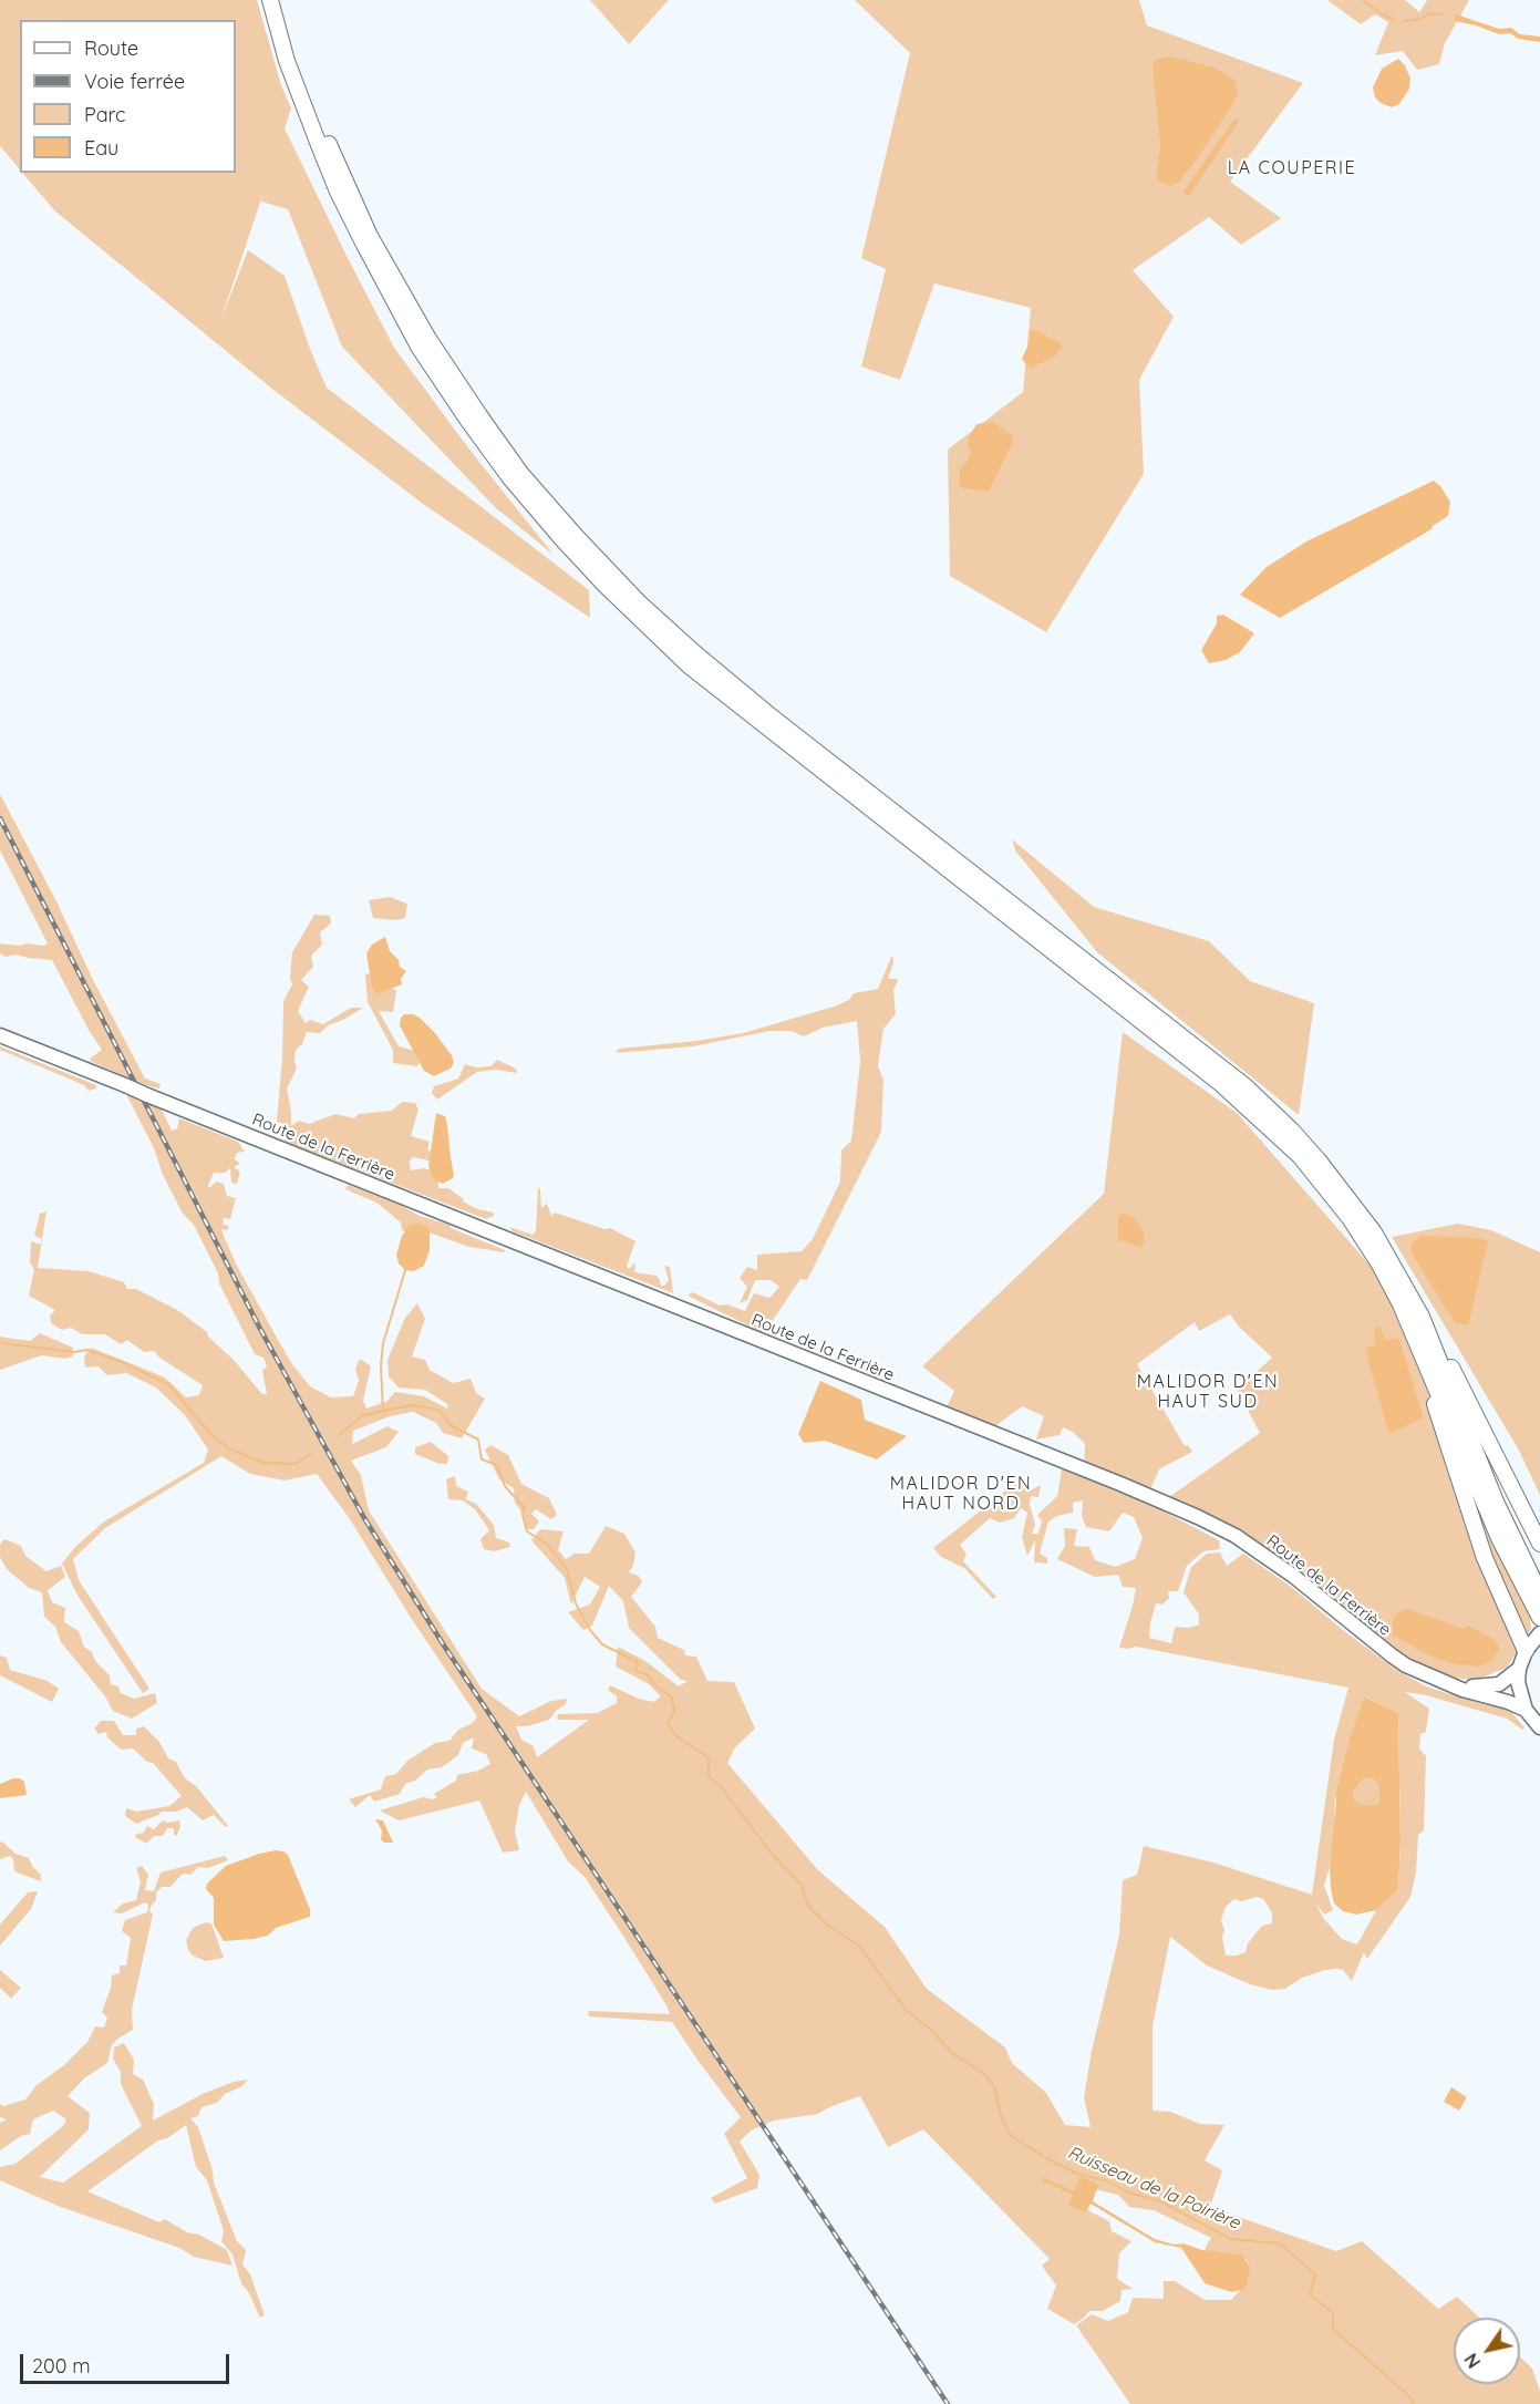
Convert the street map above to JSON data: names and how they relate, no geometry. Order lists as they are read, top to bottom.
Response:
{
  "streets": {
    "main road": ["Route de la Ferrière"]
  },
  "districts": ["LA COUPERIE", "MALIDOR D'EN HAUT SUD", "MALIDOR D'EN HAUT NORD"],
  "water": ["Ruisseau de la Poirière"],
  "legend": [
    "Route",
    "Voie ferrée",
    "Parc",
    "Eau"
  ],
  "scale_bar": "200 m",
  "north": "bottom left"
}
